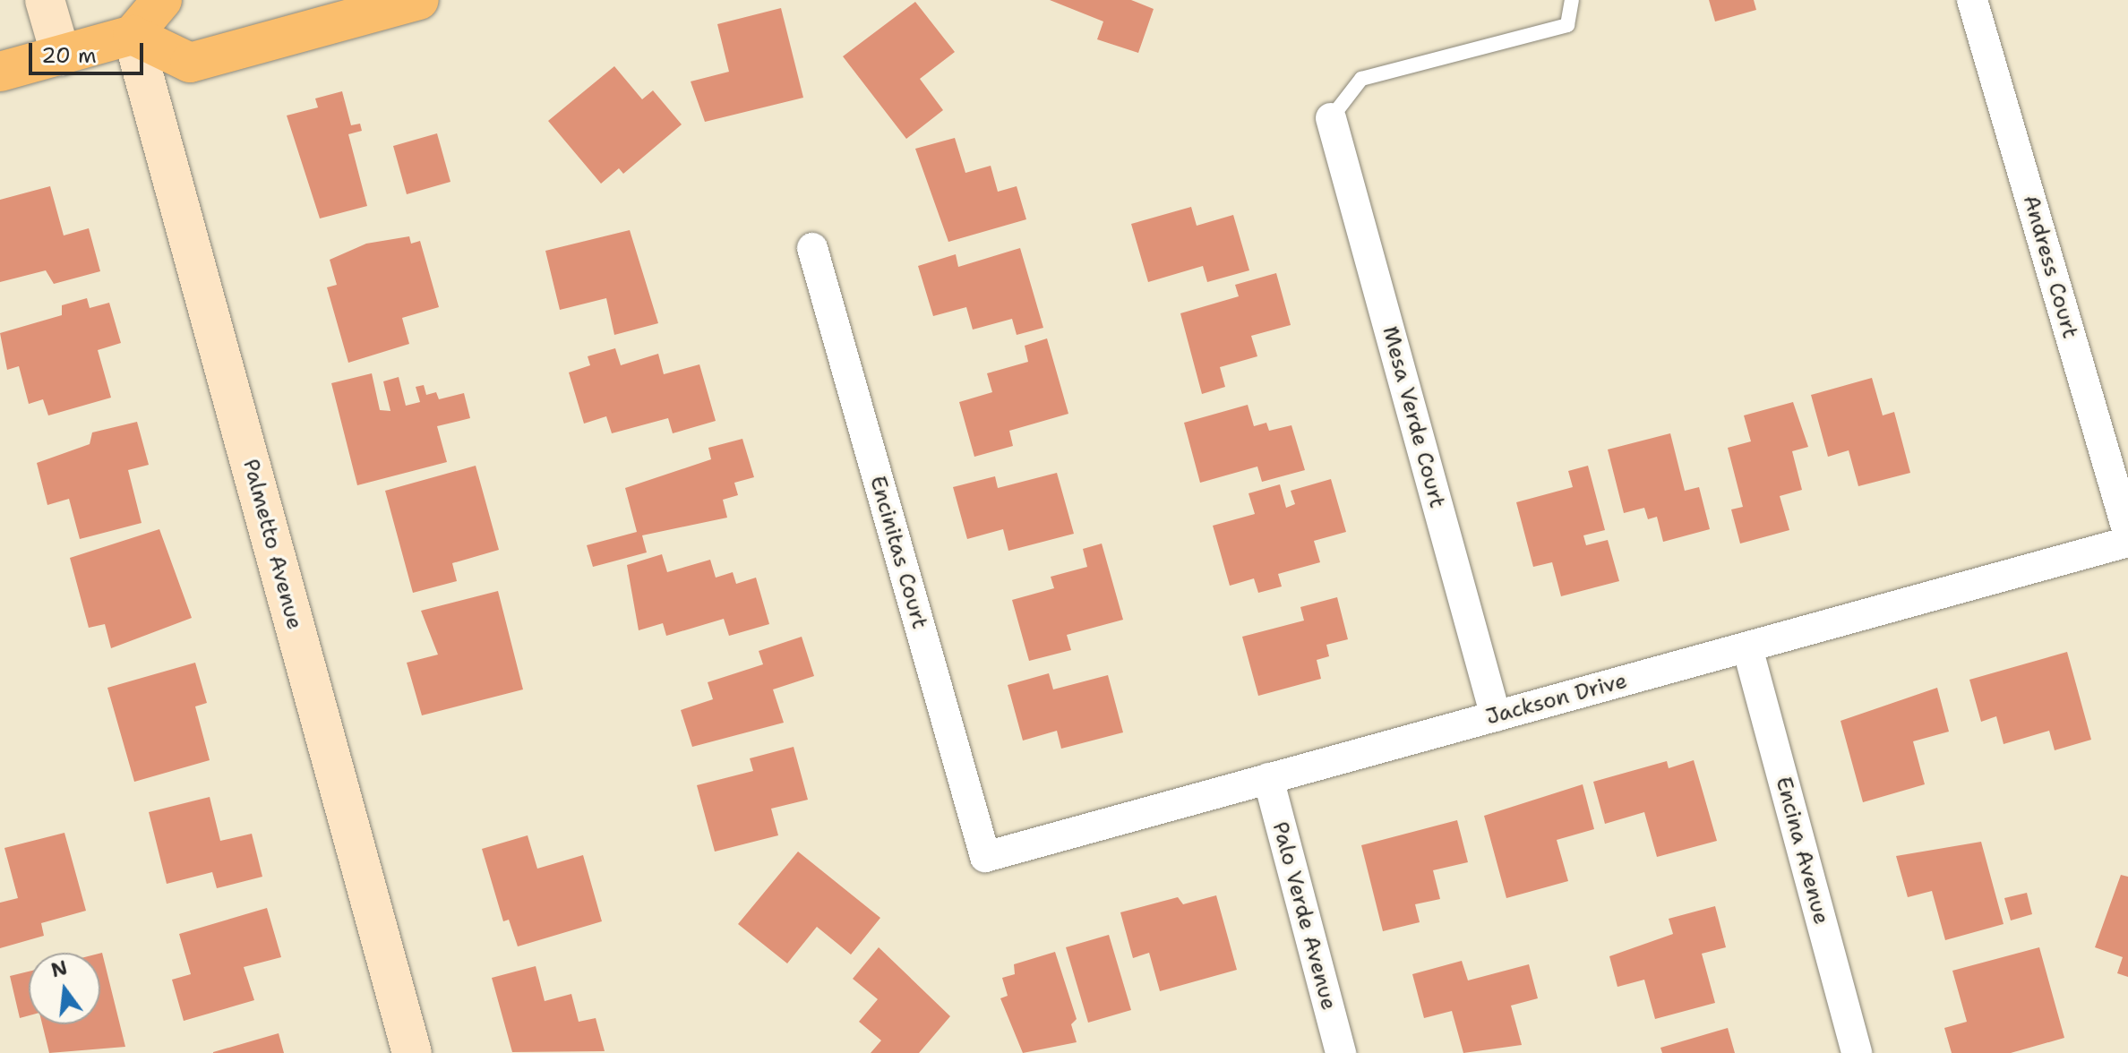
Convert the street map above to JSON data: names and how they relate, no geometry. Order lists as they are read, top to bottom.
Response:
{
  "streets": {
    "street": [
      "Andress Court",
      "Mesa Verde Court",
      "Palmetto Avenue",
      "Encinitas Court",
      "Jackson Drive",
      "Encina Avenue",
      "Palo Verde Avenue"
    ]
  },
  "crossings": [
    ["Mesa Verde Court", "Jackson Drive"],
    ["Encinitas Court", "Jackson Drive"],
    ["Jackson Drive", "Encina Avenue"],
    ["Jackson Drive", "Palo Verde Avenue"]
  ],
  "scale_bar": "20 m",
  "north": "top"
}
